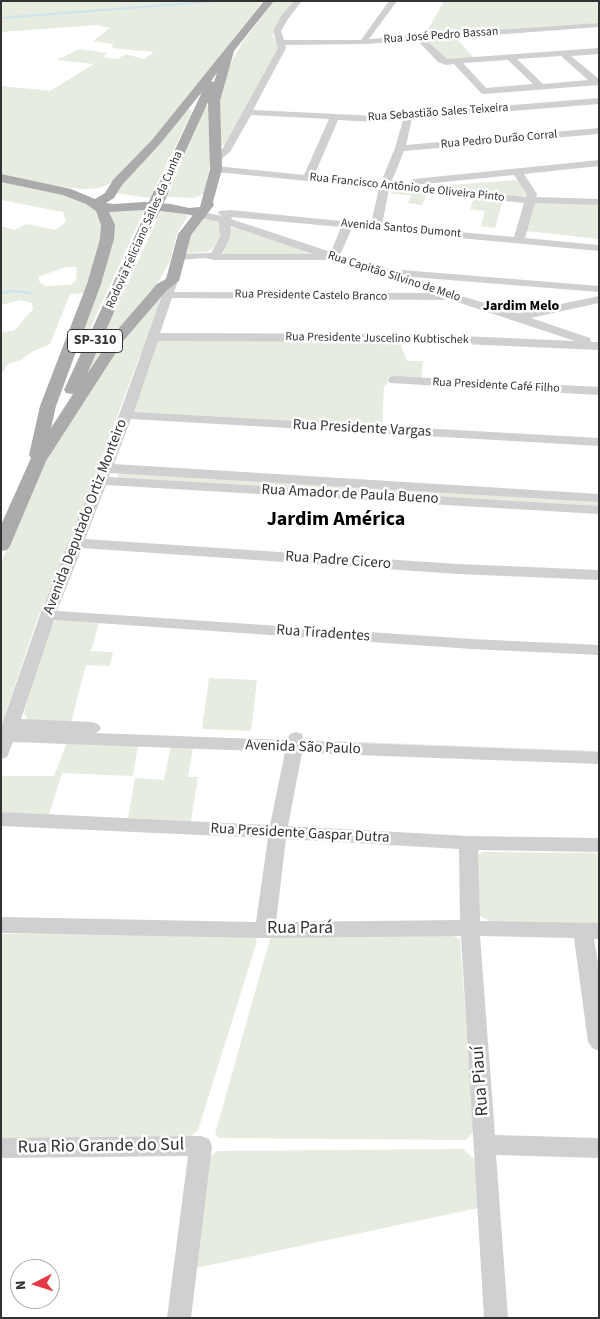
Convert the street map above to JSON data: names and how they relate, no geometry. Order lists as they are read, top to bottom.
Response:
{
  "streets": {
    "main road": ["Rodovia Feliciano Salles da Cunha", "SP-310"],
    "street": [
      "Rua José Pedro Bassan",
      "Rua Sebastião Sales Teixeira",
      "Rua Pedro Durão Corral",
      "Rua Francisco Antônio de Oliveira Pinto",
      "Avenida Santos Dumont",
      "Rua Capitão Silvino de Melo",
      "Rua Presidente Castelo Branco",
      "Rua Presidente Juscelino Kubtischek",
      "Rua Presidente Café Filho",
      "Rua Presidente Vargas",
      "Rua Amador de Paula Bueno",
      "Avenida Deputado Ortiz Monteiro",
      "Rua Padre Cicero",
      "Rua Tiradentes",
      "Avenida São Paulo",
      "Rua Presidente Gaspar Dutra",
      "Rua Pará",
      "Rua Piauí",
      "Rua Rio Grande do Sul"
    ]
  },
  "crossings": [
    ["Avenida Santos Dumont", "Rua Capitão Silvino de Melo"],
    ["Rodovia Feliciano Salles da Cunha", "SP-310"],
    ["Rua Capitão Silvino de Melo", "Rua Presidente Castelo Branco"],
    ["Rua Capitão Silvino de Melo", "Rua Presidente Juscelino Kubtischek"],
    ["Rua Presidente Castelo Branco", "Avenida Deputado Ortiz Monteiro"],
    ["Rua Presidente Juscelino Kubtischek", "Avenida Deputado Ortiz Monteiro"],
    ["Rua Presidente Vargas", "Avenida Deputado Ortiz Monteiro"],
    ["Rua Amador de Paula Bueno", "Avenida Deputado Ortiz Monteiro"],
    ["Avenida Deputado Ortiz Monteiro", "Rua Padre Cicero"],
    ["Avenida Deputado Ortiz Monteiro", "Rua Tiradentes"],
    ["Avenida Deputado Ortiz Monteiro", "Avenida São Paulo"],
    ["Rua Presidente Gaspar Dutra", "Rua Piauí"],
    ["Rua Pará", "Rua Piauí"]
  ],
  "districts": ["Jardim Melo", "Jardim América"],
  "north": "left"
}
